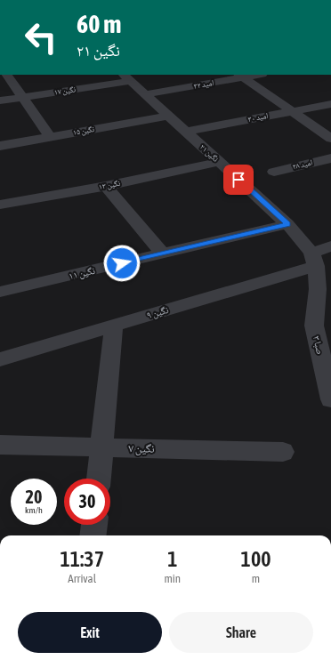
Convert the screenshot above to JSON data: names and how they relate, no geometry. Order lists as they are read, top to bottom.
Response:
{
  "streets": {
    "street": [
      "امید ۳۲",
      "نگین ۱۷",
      "امید ۳۰",
      "نگین ۱۵",
      "نگین ۲۱",
      "امید ۲۸",
      "نگین ۱۳",
      "نگین ۱۱",
      "نگین ۹",
      "صبا ۳",
      "نگین ۷"
    ]
  },
  "crossings": [
    ["امید ۳۲", "نگین ۲۱"],
    ["نگین ۱۷", "نگین ۲۱"],
    ["امید ۳۰", "نگین ۲۱"],
    ["نگین ۱۵", "نگین ۲۱"],
    ["نگین ۲۱", "نگین ۱۳"],
    ["نگین ۲۱", "نگین ۱۱"],
    ["نگین ۲۱", "نگین ۹"]
  ],
  "page": {
    "turn": ["60 m", "نگین ۲۱"],
    "speed": "20 km/h",
    "limit": "30",
    "eta": [
      "11:37",
      "Arrival",
      "1",
      "min",
      "100",
      "m"
    ],
    "buttons": ["Exit", "Share"]
  }
}
